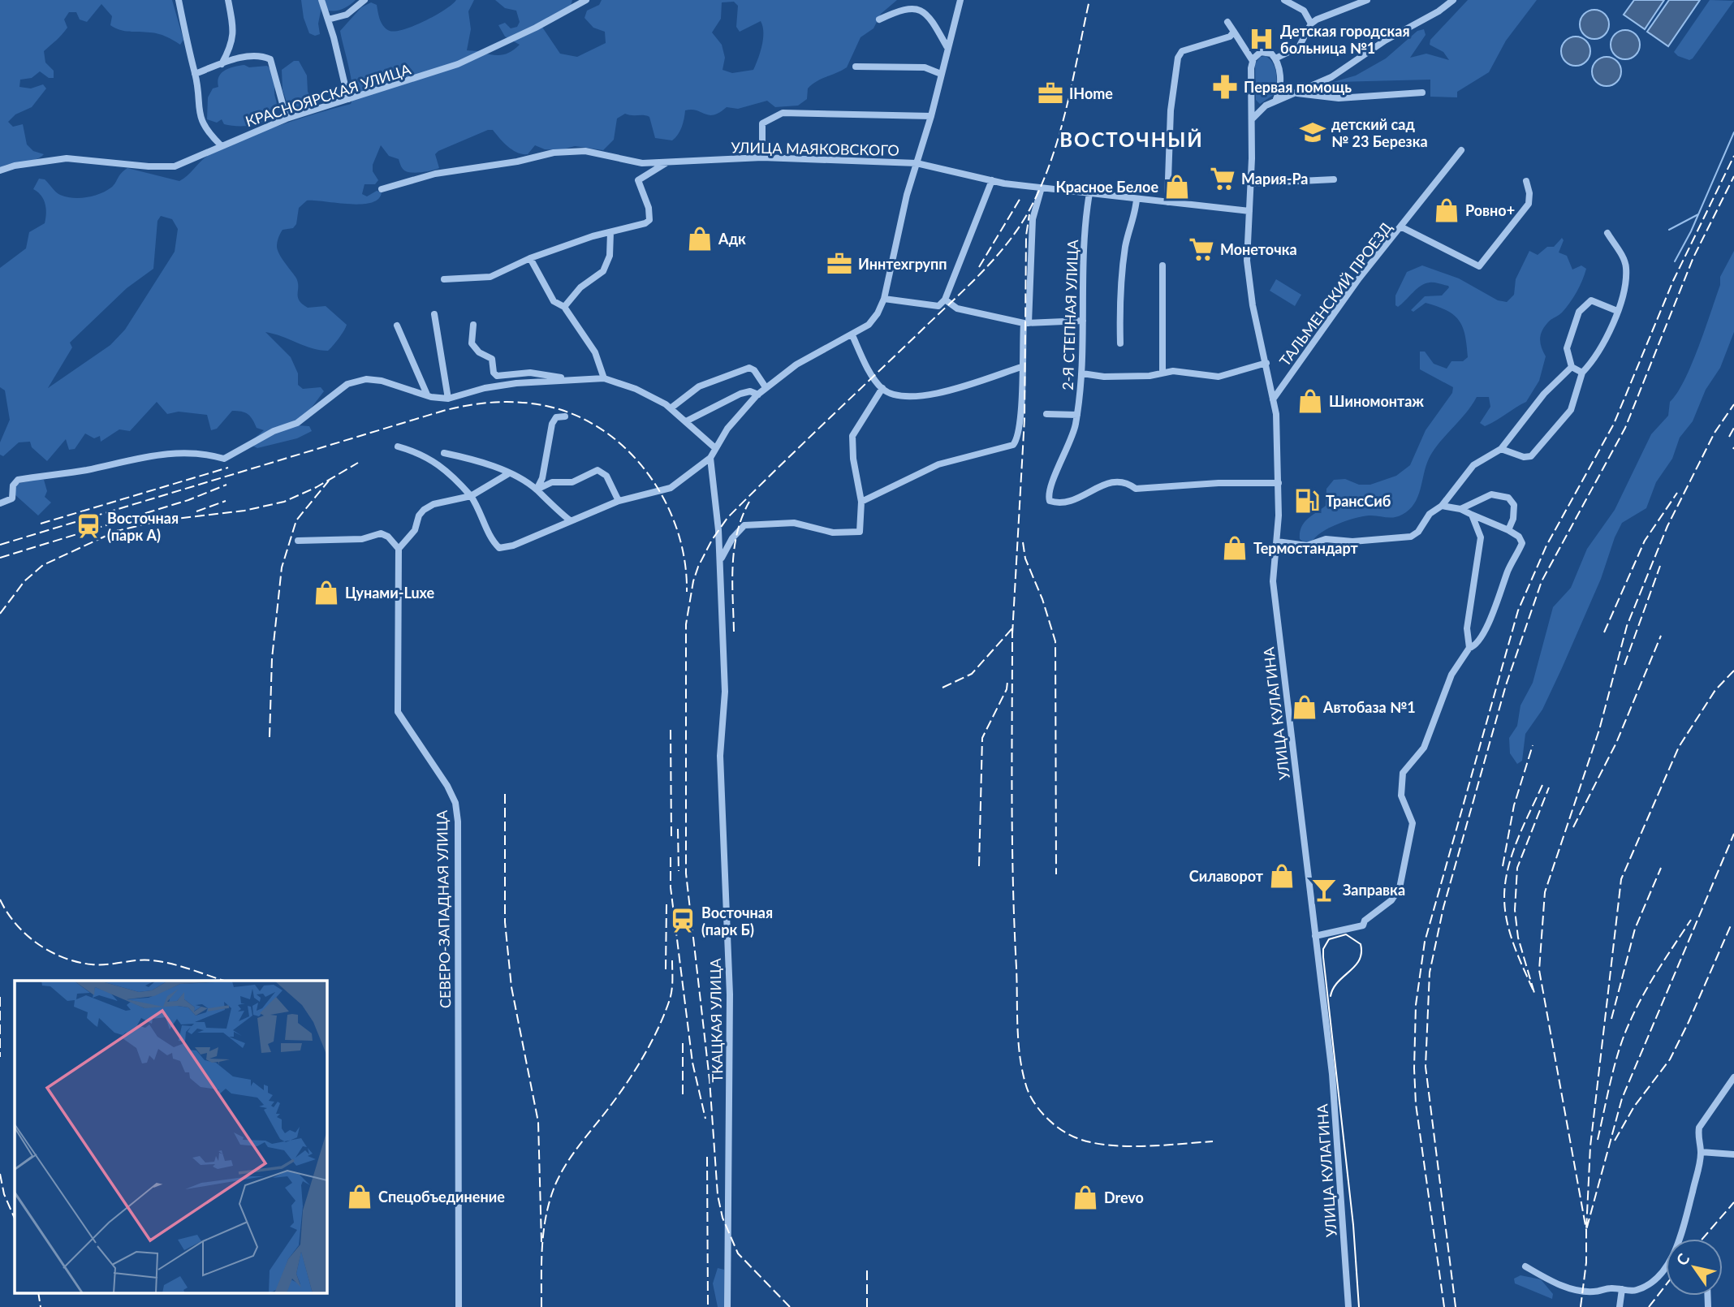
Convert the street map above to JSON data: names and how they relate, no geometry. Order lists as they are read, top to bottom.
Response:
{
  "streets": {
    "street": [
      "КРАСНОЯРСКАЯ УЛИЦА",
      "УЛИЦА МАЯКОВСКОГО",
      "ТАЛЬМЕНСКИЙ ПРОЕЗД",
      "2-Я СТЕПНАЯ УЛИЦА",
      "УЛИЦА КУЛАГИНА",
      "СЕВЕРО-ЗАПАДНАЯ УЛИЦА",
      "ТКАЦКАЯ УЛИЦА"
    ]
  },
  "crossings": [
    ["УЛИЦА МАЯКОВСКОГО", "2-Я СТЕПНАЯ УЛИЦА"],
    ["УЛИЦА МАЯКОВСКОГО", "УЛИЦА КУЛАГИНА"],
    ["ТАЛЬМЕНСКИЙ ПРОЕЗД", "УЛИЦА КУЛАГИНА"],
    ["2-Я СТЕПНАЯ УЛИЦА", "УЛИЦА КУЛАГИНА"]
  ],
  "districts": ["ВОСТОЧНЫЙ"],
  "places": {
    "hospital": ["Детская городская больница №1"],
    "pharmacy": ["Первая помощь"],
    "office": ["IHome", "Иннтехгрупп"],
    "school or university": ["детский сад № 23 Березка"],
    "supermarket": ["Мария-Ра", "Монеточка"],
    "shop": [
      "Красное Белое",
      "Ровно+",
      "Адк",
      "Шиномонтаж",
      "Термостандарт",
      "Цунами-Luxe",
      "Автобаза №1",
      "Силаворот",
      "Спецобъединение",
      "Drevo"
    ],
    "fuel station": ["ТрансСиб"],
    "station": ["Восточная (парк А)", "Восточная (парк Б)"],
    "bar": ["Заправка"]
  },
  "north": "top left"
}
